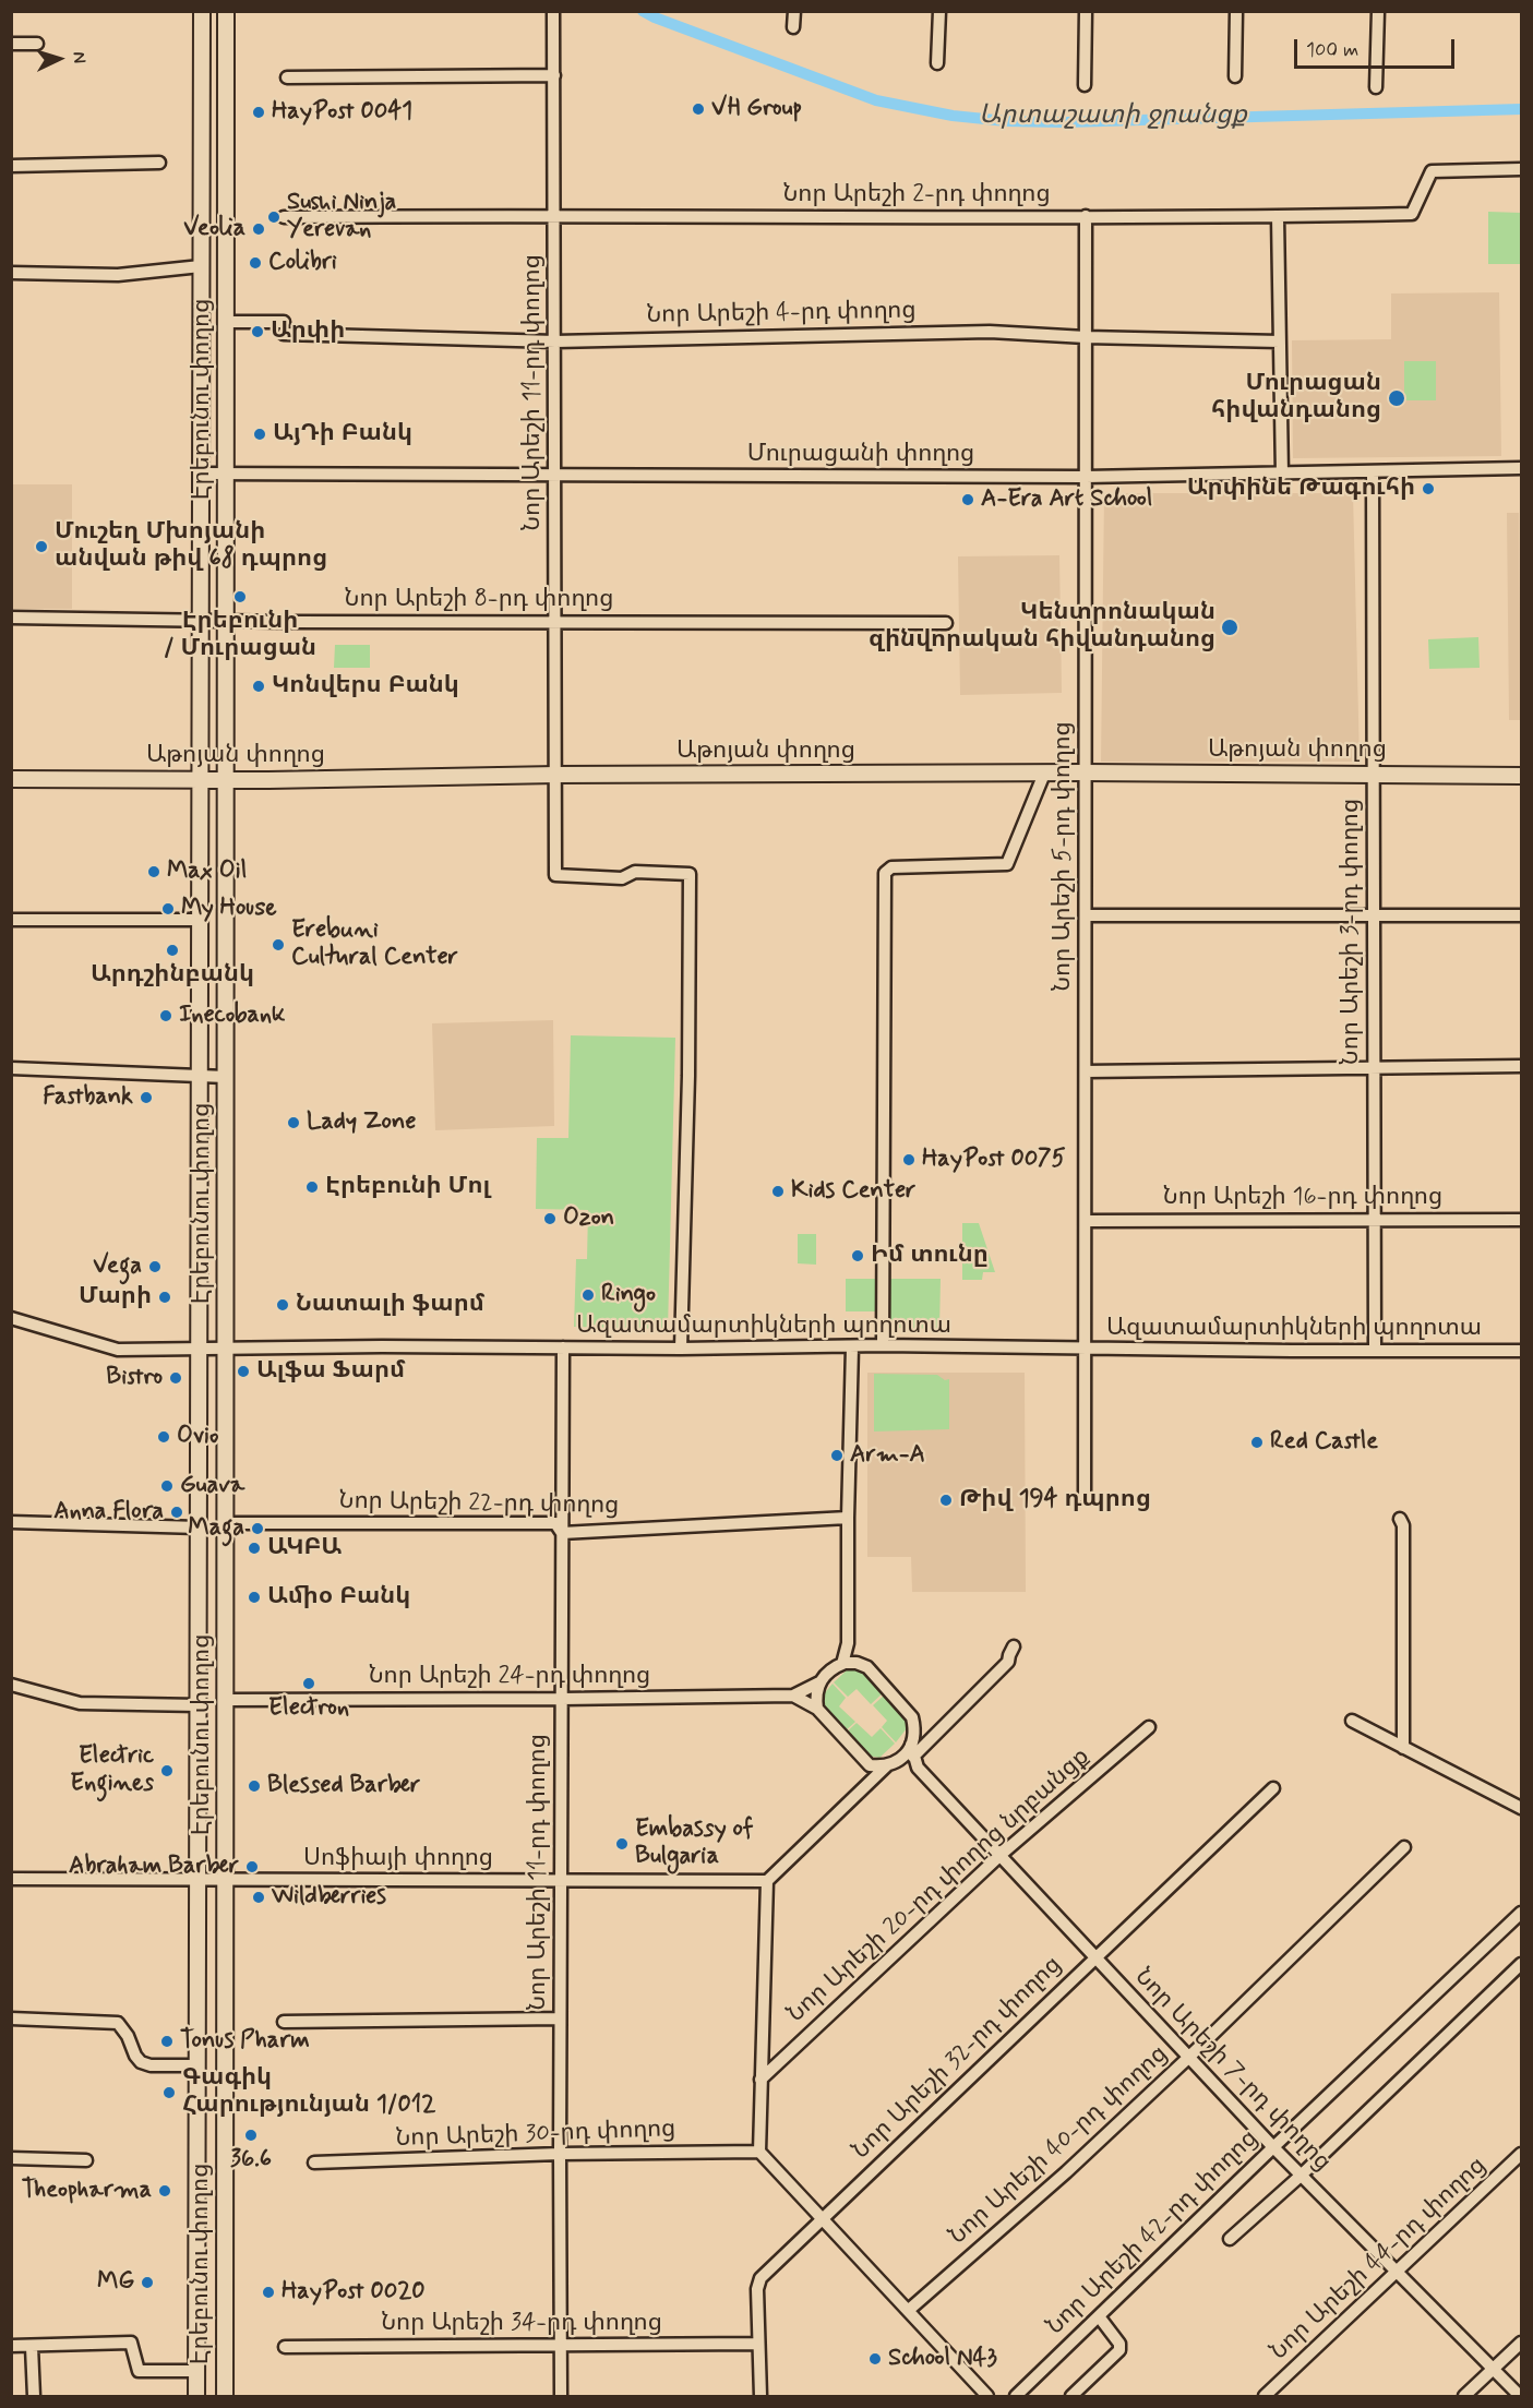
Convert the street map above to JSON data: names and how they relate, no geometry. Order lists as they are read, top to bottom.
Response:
{
  "streets": {
    "main road": ["Էրեբունու փողոց", "Աթոյան փողոց"],
    "street": [
      "Նոր Արեշի 2-րդ փողոց",
      "Նոր Արեշի 4-րդ փողոց",
      "Նոր Արեշի 11-րդ փողոց",
      "Մուրացանի փողոց",
      "Նոր Արեշի 8-րդ փողոց",
      "Նոր Արեշի 5-րդ փողոց",
      "Նոր Արեշի 3-րդ փողոց",
      "Նոր Արեշի 16-րդ փողոց",
      "Ազատամարտիկների պողոտա",
      "Նոր Արեշի 22-րդ փողոց",
      "Նոր Արեշի 24-րդ փողոց",
      "Սոֆիայի փողոց",
      "Նոր Արեշի 20-րդ փողոց նրբանցք",
      "Նոր Արեշի 32-րդ փողոց",
      "Նոր Արեշի 7-րդ փողոց",
      "Նոր Արեշի 30-րդ փողոց",
      "Նոր Արեշի 40-րդ փողոց",
      "Նոր Արեշի 42-րդ փողոց",
      "Նոր Արեշի 44-րդ փողոց",
      "Նոր Արեշի 34-րդ փողոց"
    ]
  },
  "crossings": [
    ["Նոր Արեշի 2-րդ փողոց", "Նոր Արեշի 11-րդ փողոց"],
    ["Նոր Արեշի 2-րդ փողոց", "Նոր Արեշի 5-րդ փողոց"],
    ["Նոր Արեշի 4-րդ փողոց", "Նոր Արեշի 11-րդ փողոց"],
    ["Նոր Արեշի 4-րդ փողոց", "Էրեբունու փողոց"],
    ["Նոր Արեշի 4-րդ փողոց", "Նոր Արեշի 5-րդ փողոց"],
    ["Նոր Արեշի 11-րդ փողոց", "Մուրացանի փողոց"],
    ["Նոր Արեշի 11-րդ փողոց", "Նոր Արեշի 8-րդ փողոց"],
    ["Նոր Արեշի 11-րդ փողոց", "Աթոյան փողոց"],
    ["Նոր Արեշի 11-րդ փողոց", "Ազատամարտիկների պողոտա"],
    ["Նոր Արեշի 11-րդ փողոց", "Նոր Արեշի 22-րդ փողոց"],
    ["Նոր Արեշի 11-րդ փողոց", "Նոր Արեշի 24-րդ փողոց"],
    ["Նոր Արեշի 11-րդ փողոց", "Սոֆիայի փողոց"],
    ["Նոր Արեշի 11-րդ փողոց", "Նոր Արեշի 30-րդ փողոց"],
    ["Նոր Արեշի 11-րդ փողոց", "Նոր Արեշի 34-րդ փողոց"],
    ["Էրեբունու փողոց", "Մուրացանի փողոց"],
    ["Էրեբունու փողոց", "Նոր Արեշի 8-րդ փողոց"],
    ["Էրեբունու փողոց", "Աթոյան փողոց"],
    ["Էրեբունու փողոց", "Ազատամարտիկների պողոտա"],
    ["Էրեբունու փողոց", "Նոր Արեշի 22-րդ փողոց"],
    ["Էրեբունու փողոց", "Նոր Արեշի 24-րդ փողոց"],
    ["Էրեբունու փողոց", "Սոֆիայի փողոց"],
    ["Մուրացանի փողոց", "Նոր Արեշի 5-րդ փողոց"],
    ["Մուրացանի փողոց", "Նոր Արեշի 3-րդ փողոց"],
    ["Աթոյան փողոց", "Նոր Արեշի 5-րդ փողոց"],
    ["Աթոյան փողոց", "Նոր Արեշի 3-րդ փողոց"],
    ["Նոր Արեշի 5-րդ փողոց", "Նոր Արեշի 16-րդ փողոց"],
    ["Նոր Արեշի 5-րդ փողոց", "Ազատամարտիկների պողոտա"],
    ["Նոր Արեշի 3-րդ փողոց", "Նոր Արեշի 16-րդ փողոց"],
    ["Նոր Արեշի 3-րդ փողոց", "Ազատամարտիկների պողոտա"],
    ["Նոր Արեշի 20-րդ փողոց նրբանցք", "Նոր Արեշի 7-րդ փողոց"],
    ["Նոր Արեշի 32-րդ փողոց", "Նոր Արեշի 7-րդ փողոց"],
    ["Նոր Արեշի 32-րդ փողոց", "Նոր Արեշի 34-րդ փողոց"],
    ["Նոր Արեշի 7-րդ փողոց", "Նոր Արեշի 40-րդ փողոց"],
    ["Նոր Արեշի 7-րդ փողոց", "Նոր Արեշի 42-րդ փողոց"],
    ["Նոր Արեշի 7-րդ փողոց", "Նոր Արեշի 44-րդ փողոց"]
  ],
  "water": ["Արտաշատի ջրանցք"],
  "places": [
    "VH Group",
    "HayPost 0041",
    "Sushi Ninja Yerevan",
    "Veolia",
    "Colibri",
    "Արփի",
    "Մուրացան հիվանդանոց",
    "ԱյԴի Բանկ",
    "Արփինե Թագուհի",
    "A-Era Art School",
    "Մուշեղ Մխոյանի անվան թիվ 68 դպրոց",
    "Էրեբունի / Մուրացան",
    "Կենտրոնական զինվորական հիվանդանոց",
    "Կոնվերս Բանկ",
    "Max Oil",
    "My House",
    "Erebuni Cultural Center",
    "Արդշինբանկ",
    "Inecobank",
    "Fastbank",
    "Lady Zone",
    "HayPost 0075",
    "Էրեբունի Մոլ",
    "Kids Center",
    "Ozon",
    "Իմ տունը",
    "Vega",
    "Ringo",
    "Մարի",
    "Նատալի ֆարմ",
    "Ալֆա Ֆարմ",
    "Bistro",
    "Ovio",
    "Red Castle",
    "Arm-A",
    "Guava",
    "Թիվ 194 դպրոց",
    "Anna Flora",
    "Maga",
    "ԱԿԲԱ",
    "Ամիօ Բանկ",
    "Electron",
    "Electric Engines",
    "Blessed Barber",
    "Embassy of Bulgaria",
    "Abraham Barber",
    "Wildberries",
    "Tonus Pharm",
    "Գագիկ Հարությունյան 1/012",
    "36.6",
    "Theopharma",
    "MG",
    "HayPost 0020",
    "School N43"
  ],
  "scale_bar": "100 m",
  "north": "right"
}
